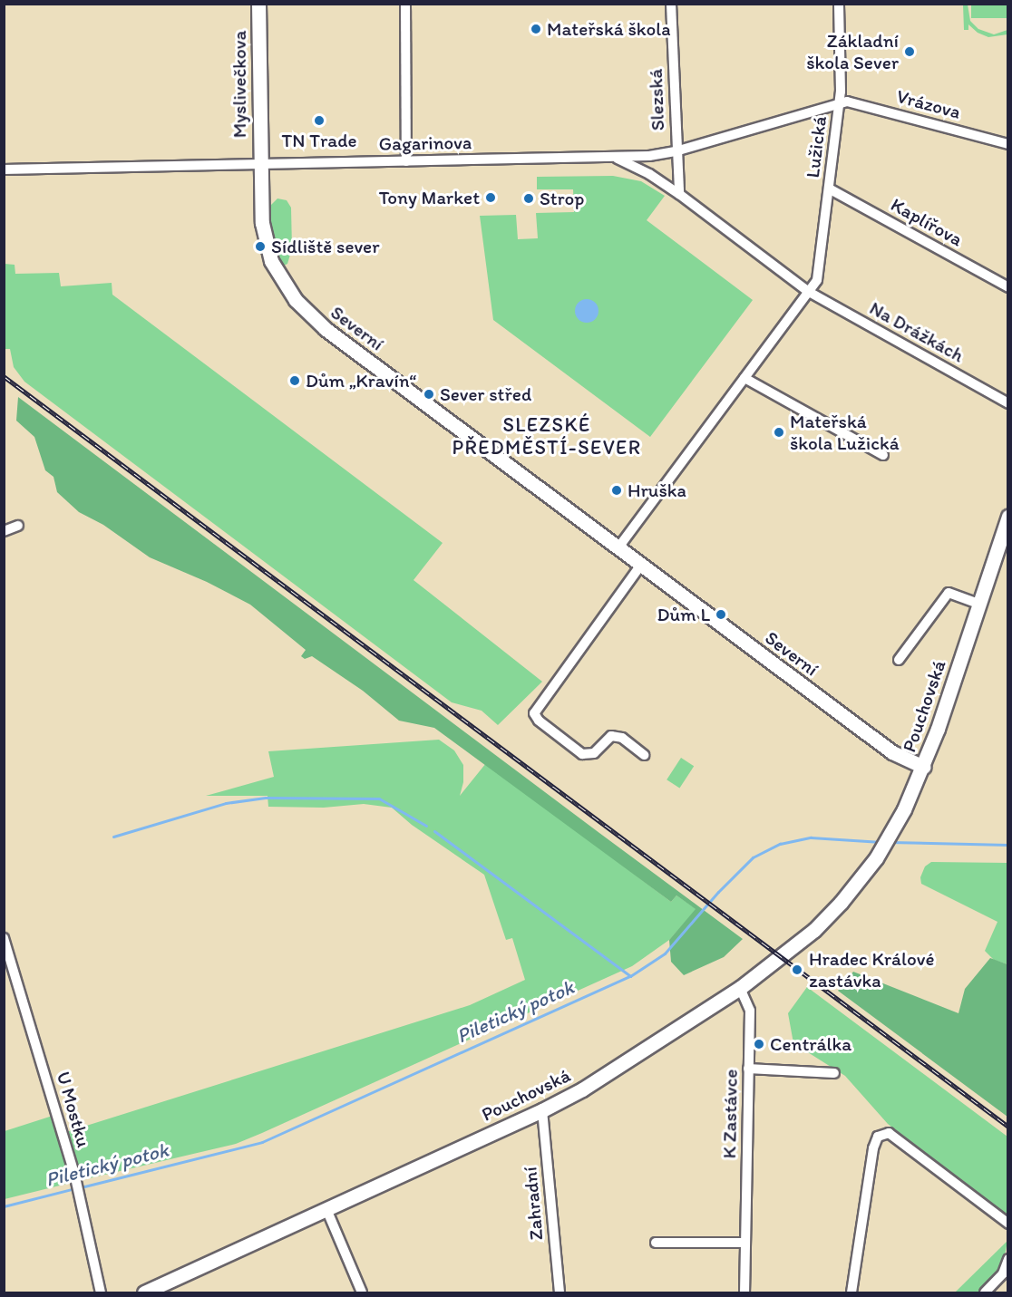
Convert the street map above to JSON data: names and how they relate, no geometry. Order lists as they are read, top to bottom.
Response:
{
  "streets": {
    "street": [
      "Myslivečkova",
      "Slezská",
      "Vrázova",
      "Gagarinova",
      "Lužická",
      "Kaplířova",
      "Severní",
      "Na Drážkách",
      "Pouchovská",
      "U Mostku",
      "K Zastávce",
      "Zahradní"
    ]
  },
  "crossings": [
    ["Myslivečkova", "Gagarinova"],
    ["Myslivečkova", "Severní"],
    ["Slezská", "Gagarinova"],
    ["Vrázova", "Gagarinova"],
    ["Vrázova", "Lužická"],
    ["Gagarinova", "Lužická"],
    ["Gagarinova", "Severní"],
    ["Lužická", "Kaplířova"],
    ["Lužická", "Na Drážkách"],
    ["Severní", "Pouchovská"],
    ["Pouchovská", "K Zastávce"],
    ["Pouchovská", "Zahradní"]
  ],
  "districts": ["SLEZSKÉ PŘEDMĚSTÍ-SEVER"],
  "water": ["Piletický potok"],
  "places": [
    "Mateřská škola",
    "Základní škola Sever",
    "TN Trade",
    "Tony Market",
    "Strop",
    "Sídliště sever",
    "Dům „Kravín“",
    "Sever střed",
    "Mateřská škola Lužická",
    "Hruška",
    "Dům L",
    "Hradec Králové zastávka",
    "Centrálka"
  ]
}
